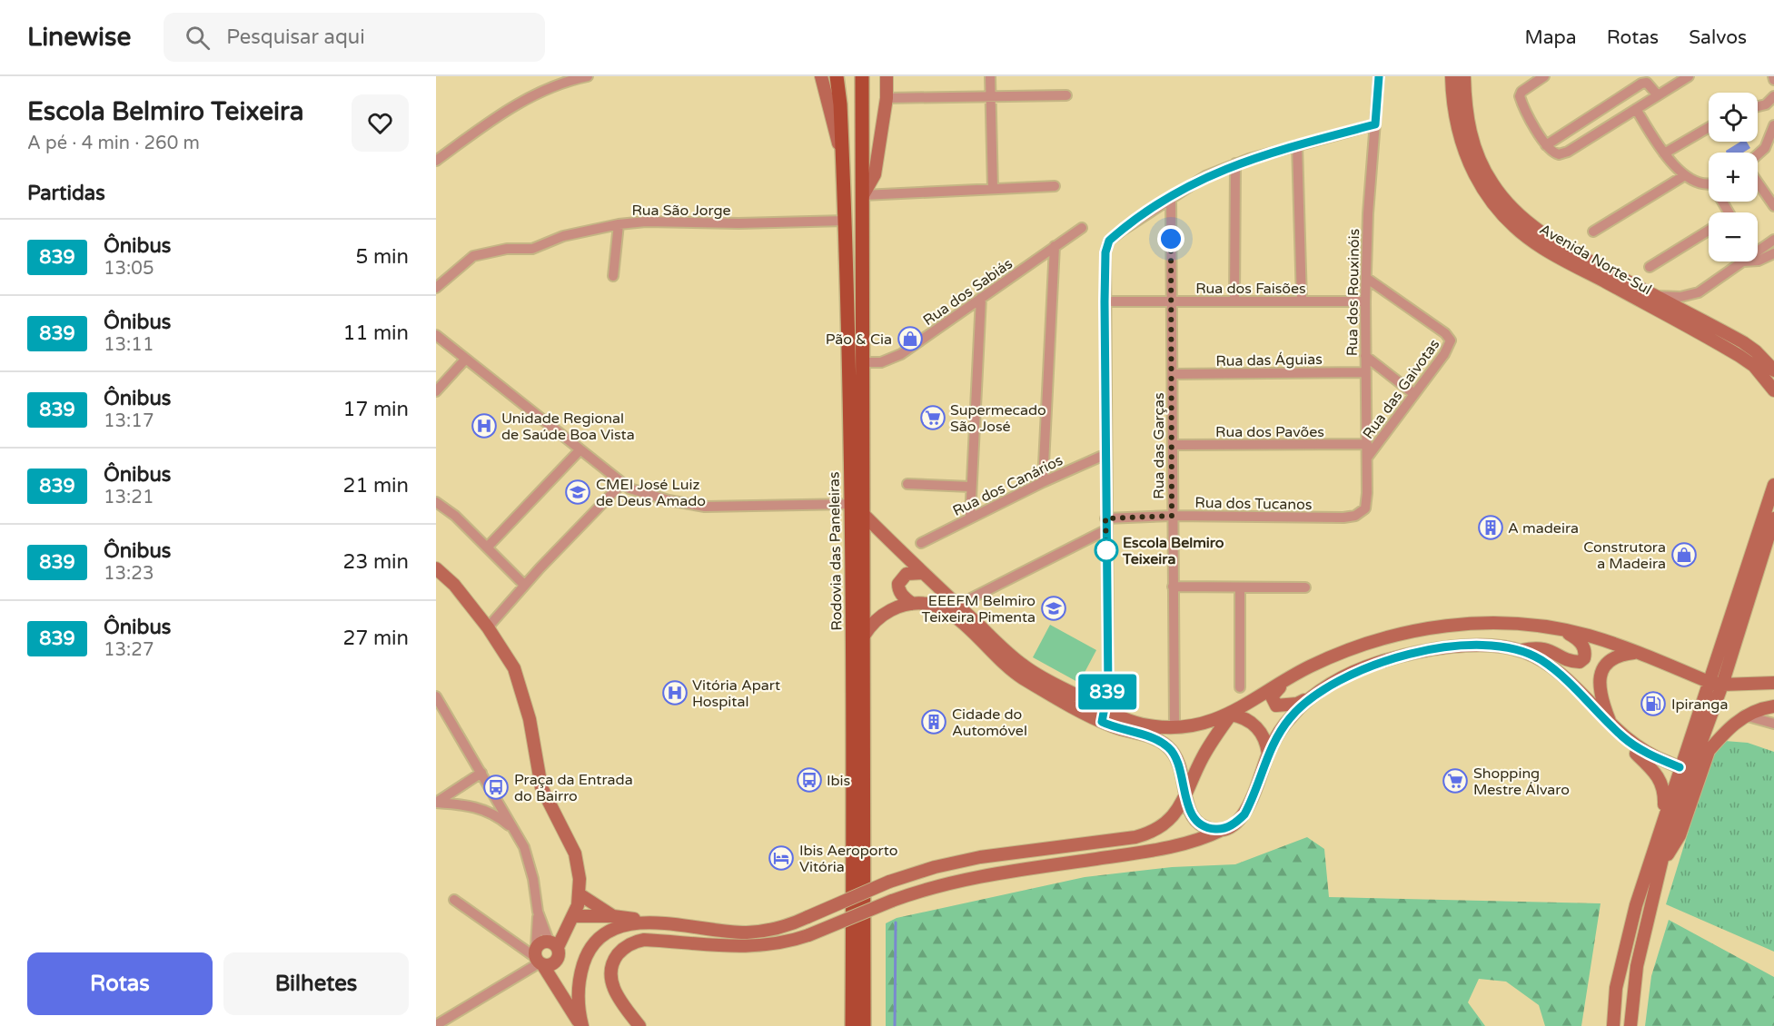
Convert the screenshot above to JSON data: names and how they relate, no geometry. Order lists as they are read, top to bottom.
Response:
{
  "streets": {
    "main road": ["Avenida Norte-Sul", "Rodovia das Paneleiras"],
    "street": [
      "Rua São Jorge",
      "Rua dos Faisões",
      "Rua dos Sabiás",
      "Rua dos Rouxinóis",
      "Rua das Águias",
      "Rua das Gaivotas",
      "Rua dos Pavões",
      "Rua das Garças",
      "Rua dos Canários",
      "Rua dos Tucanos"
    ]
  },
  "crossings": [
    ["Rua São Jorge", "Rodovia das Paneleiras"],
    ["Rua dos Faisões", "Rua dos Rouxinóis"],
    ["Rua dos Faisões", "Rua das Garças"],
    ["Rua dos Sabiás", "Rodovia das Paneleiras"],
    ["Rua dos Rouxinóis", "Rua das Águias"],
    ["Rua dos Rouxinóis", "Rua das Gaivotas"],
    ["Rua dos Rouxinóis", "Rua dos Pavões"],
    ["Rua dos Rouxinóis", "Rua dos Tucanos"],
    ["Rua das Águias", "Rua das Garças"],
    ["Rua dos Pavões", "Rua das Garças"],
    ["Rua das Garças", "Rua dos Tucanos"]
  ],
  "places": {
    "shop": ["Pão & Cia", "Construtora a Madeira"],
    "supermarket": ["Supermecado São José", "Shopping Mestre Álvaro"],
    "hospital": ["Unidade Regional de Saúde Boa Vista", "Vitória Apart Hospital"],
    "school or university": ["CMEI José Luiz de Deus Amado", "EEEFM Belmiro Teixeira Pimenta"],
    "building": ["A madeira", "Cidade do Automóvel"],
    "other": ["Escola Belmiro Teixeira"],
    "fuel station": ["Ipiranga"],
    "bus stop": ["Ibis", "Praça da Entrada do Bairro"],
    "hotel": ["Ibis Aeroporto Vitória"]
  },
  "lines": ["bus line 839"],
  "page": {
    "header": "Linewise",
    "search": "Pesquisar aqui",
    "nav": ["Mapa", "Rotas", "Salvos"],
    "heading": [
      ["Escola Belmiro Teixeira", "A pé · 4 min · 260 m"],
      "Partidas"
    ],
    "on_map": "839",
    "map_buttons": ["+", "−"],
    "list": [
      {
        "mark": "839",
        "name": "Ônibus",
        "note": "13:05",
        "value": "5 min"
      },
      {
        "mark": "839",
        "name": "Ônibus",
        "note": "13:11",
        "value": "11 min"
      },
      {
        "mark": "839",
        "name": "Ônibus",
        "note": "13:17",
        "value": "17 min"
      },
      {
        "mark": "839",
        "name": "Ônibus",
        "note": "13:21",
        "value": "21 min"
      },
      {
        "mark": "839",
        "name": "Ônibus",
        "note": "13:23",
        "value": "23 min"
      },
      {
        "mark": "839",
        "name": "Ônibus",
        "note": "13:27",
        "value": "27 min"
      }
    ],
    "buttons": ["Rotas", "Bilhetes"]
  }
}
